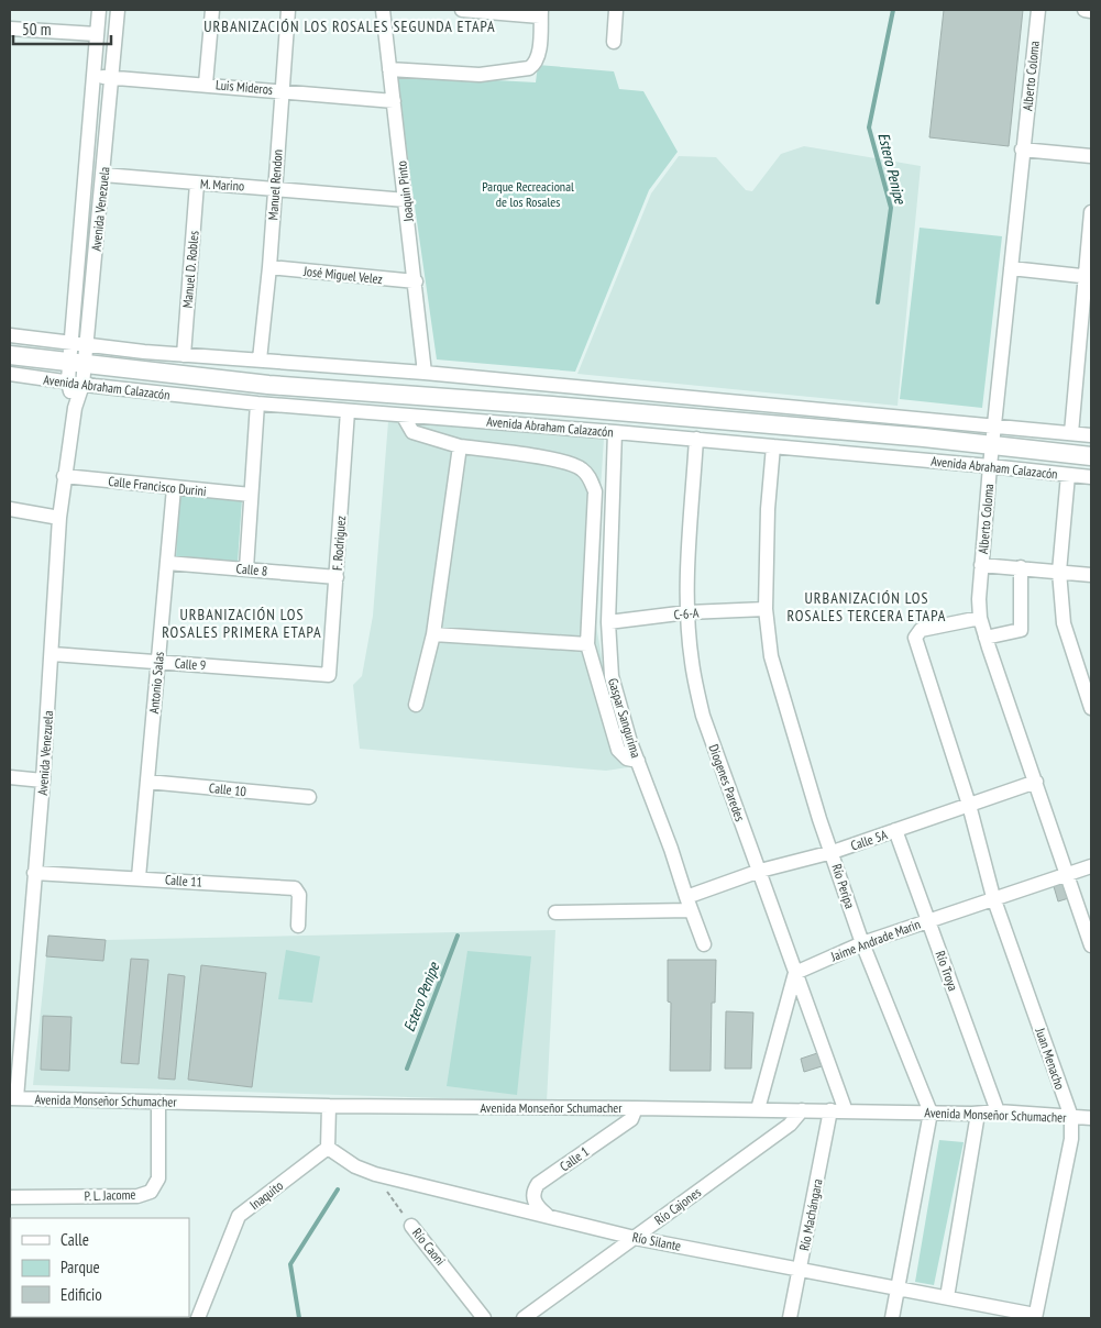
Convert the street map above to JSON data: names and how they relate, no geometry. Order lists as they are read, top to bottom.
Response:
{
  "streets": {
    "main road": ["Avenida Abraham Calazacón"],
    "street": [
      "Alberto Coloma",
      "Luis Mideros",
      "M. Marino",
      "Manuel Rendon",
      "Joaquin Pinto",
      "Avenida Venezuela",
      "Manuel D. Robles",
      "José Miguel Velez",
      "Calle Francisco Durini",
      "F. Rodriguez",
      "Calle 8",
      "C-6-A",
      "Calle 9",
      "Antonio Salas",
      "Gaspar Sangurima",
      "Diogenes Paredes",
      "Calle 10",
      "Calle 5A",
      "Calle 11",
      "Río Peripa",
      "Jaime Andrade Marin",
      "Río Troya",
      "Juan Menacho",
      "Avenida Monseñor Schumacher",
      "Calle 1",
      "P. L. Jacome",
      "Inaquito",
      "Río Cajones",
      "Río Machángara",
      "Río Silante",
      "Río Caoni"
    ]
  },
  "crossings": [
    ["Alberto Coloma", "Avenida Abraham Calazacón"],
    ["Alberto Coloma", "Calle 5A"],
    ["Alberto Coloma", "Jaime Andrade Marin"],
    ["Alberto Coloma", "Juan Menacho"],
    ["Luis Mideros", "Manuel Rendon"],
    ["Luis Mideros", "Joaquin Pinto"],
    ["Luis Mideros", "Avenida Venezuela"],
    ["M. Marino", "Manuel Rendon"],
    ["M. Marino", "Joaquin Pinto"],
    ["M. Marino", "Avenida Venezuela"],
    ["M. Marino", "Manuel D. Robles"],
    ["Manuel Rendon", "José Miguel Velez"],
    ["Manuel Rendon", "Avenida Abraham Calazacón"],
    ["Joaquin Pinto", "José Miguel Velez"],
    ["Joaquin Pinto", "Avenida Abraham Calazacón"],
    ["Avenida Venezuela", "Avenida Abraham Calazacón"],
    ["Avenida Venezuela", "Calle Francisco Durini"],
    ["Avenida Venezuela", "Calle 9"],
    ["Avenida Venezuela", "Calle 11"],
    ["Avenida Venezuela", "Avenida Monseñor Schumacher"],
    ["Manuel D. Robles", "Avenida Abraham Calazacón"],
    ["Avenida Abraham Calazacón", "F. Rodriguez"],
    ["Avenida Abraham Calazacón", "Gaspar Sangurima"],
    ["Avenida Abraham Calazacón", "Diogenes Paredes"],
    ["Avenida Abraham Calazacón", "Río Peripa"],
    ["Calle Francisco Durini", "Antonio Salas"],
    ["F. Rodriguez", "Calle 8"],
    ["F. Rodriguez", "Calle 9"],
    ["Calle 8", "Antonio Salas"],
    ["C-6-A", "Gaspar Sangurima"],
    ["C-6-A", "Diogenes Paredes"],
    ["C-6-A", "Río Peripa"],
    ["Calle 9", "Antonio Salas"],
    ["Antonio Salas", "Calle 10"],
    ["Antonio Salas", "Calle 11"],
    ["Gaspar Sangurima", "Calle 5A"],
    ["Diogenes Paredes", "Calle 5A"],
    ["Diogenes Paredes", "Jaime Andrade Marin"],
    ["Diogenes Paredes", "Avenida Monseñor Schumacher"],
    ["Calle 5A", "Río Peripa"],
    ["Calle 5A", "Río Troya"],
    ["Calle 5A", "Juan Menacho"],
    ["Río Peripa", "Jaime Andrade Marin"],
    ["Río Peripa", "Avenida Monseñor Schumacher"],
    ["Jaime Andrade Marin", "Río Troya"],
    ["Jaime Andrade Marin", "Juan Menacho"],
    ["Río Troya", "Avenida Monseñor Schumacher"],
    ["Juan Menacho", "Avenida Monseñor Schumacher"],
    ["Juan Menacho", "Río Silante"],
    ["Avenida Monseñor Schumacher", "Calle 1"],
    ["Avenida Monseñor Schumacher", "P. L. Jacome"],
    ["Avenida Monseñor Schumacher", "Río Cajones"],
    ["Avenida Monseñor Schumacher", "Río Machángara"],
    ["Calle 1", "Río Silante"],
    ["Inaquito", "Río Silante"],
    ["Río Cajones", "Río Silante"],
    ["Río Machángara", "Río Silante"],
    ["Río Silante", "Río Caoni"]
  ],
  "districts": ["URBANIZACIÓN LOS ROSALES SEGUNDA ETAPA", "URBANIZACIÓN LOS ROSALES TERCERA ETAPA", "URBANIZACIÓN LOS ROSALES PRIMERA ETAPA"],
  "water": ["Estero Penipe"],
  "parks": ["Parque Recreacional de los Rosales"],
  "legend": ["Calle", "Parque", "Edificio"],
  "scale_bar": "50 m"
}
